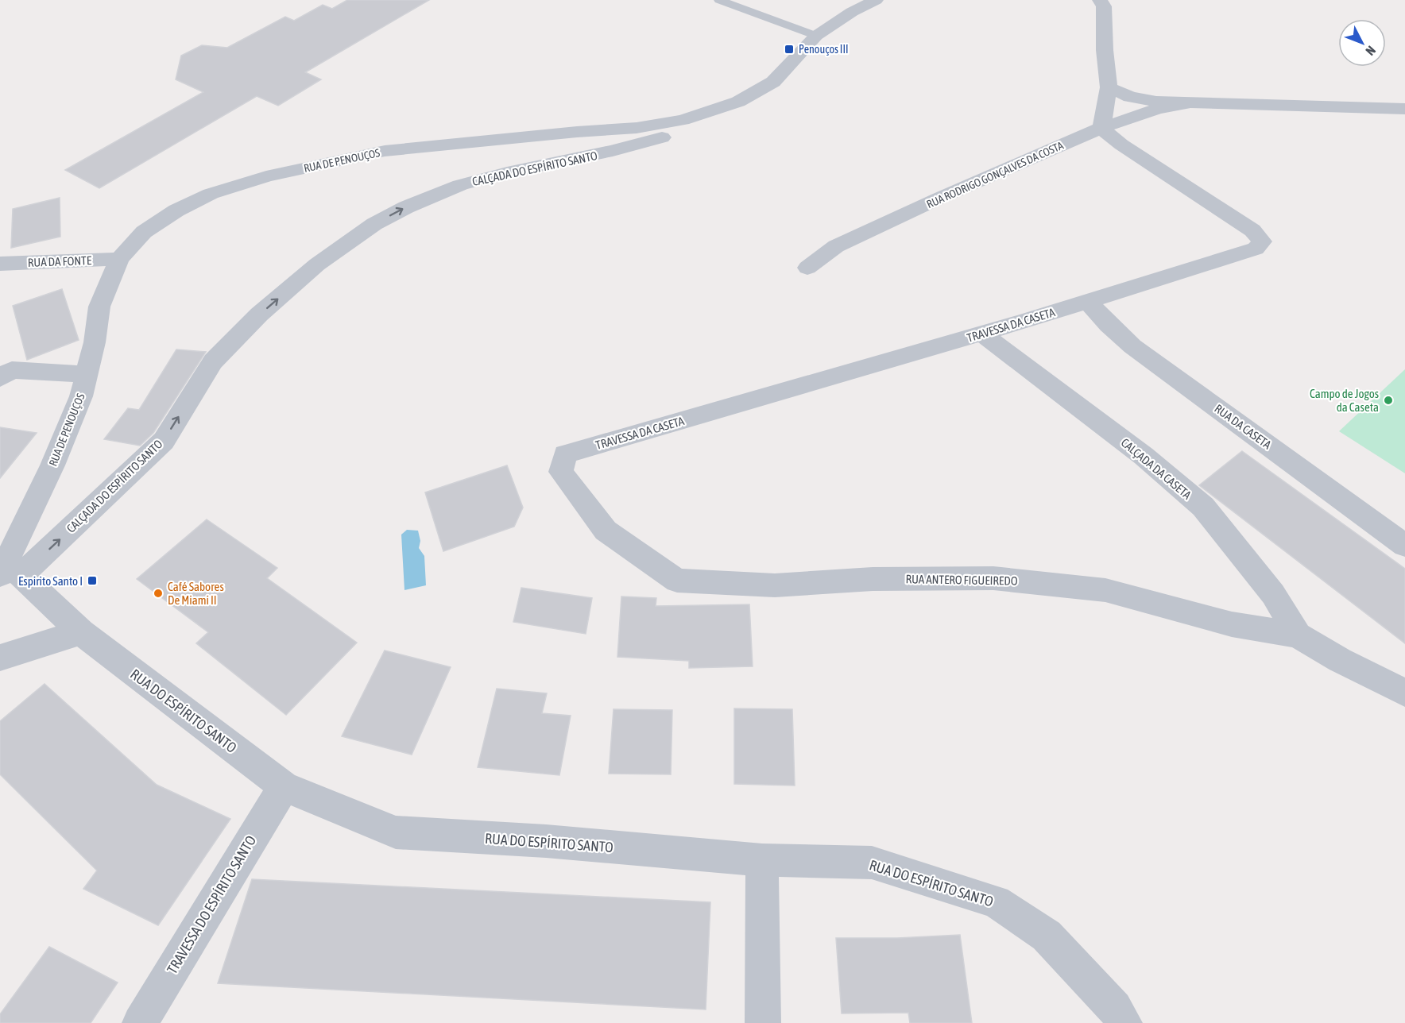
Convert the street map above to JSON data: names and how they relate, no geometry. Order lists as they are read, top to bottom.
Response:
{
  "streets": {
    "street": [
      "RUA DE PENOUÇOS",
      "CALÇADA DO ESPÍRITO SANTO",
      "RUA RODRIGO GONÇALVES DA COSTA",
      "RUA DA FONTE",
      "TRAVESSA DA CASETA",
      "RUA DA CASETA",
      "CALÇADA DA CASETA",
      "RUA ANTERO FIGUEIREDO",
      "RUA DO ESPÍRITO SANTO",
      "TRAVESSA DO ESPÍRITO SANTO"
    ]
  },
  "crossings": [
    ["RUA DE PENOUÇOS", "CALÇADA DO ESPÍRITO SANTO"],
    ["RUA DE PENOUÇOS", "RUA DA FONTE"],
    ["RUA DE PENOUÇOS", "RUA DO ESPÍRITO SANTO"],
    ["CALÇADA DO ESPÍRITO SANTO", "RUA DO ESPÍRITO SANTO"],
    ["RUA RODRIGO GONÇALVES DA COSTA", "TRAVESSA DA CASETA"],
    ["TRAVESSA DA CASETA", "RUA DA CASETA"],
    ["TRAVESSA DA CASETA", "CALÇADA DA CASETA"],
    ["TRAVESSA DA CASETA", "RUA ANTERO FIGUEIREDO"],
    ["CALÇADA DA CASETA", "RUA ANTERO FIGUEIREDO"],
    ["RUA DO ESPÍRITO SANTO", "TRAVESSA DO ESPÍRITO SANTO"]
  ],
  "one_way": ["CALÇADA DO ESPÍRITO SANTO"],
  "places": {
    "transit": ["Penouços III", "Espirito Santo I"],
    "other": ["Campo de Jogos da Caseta", "Café Sabores De Miami II"]
  },
  "north": "bottom right"
}
